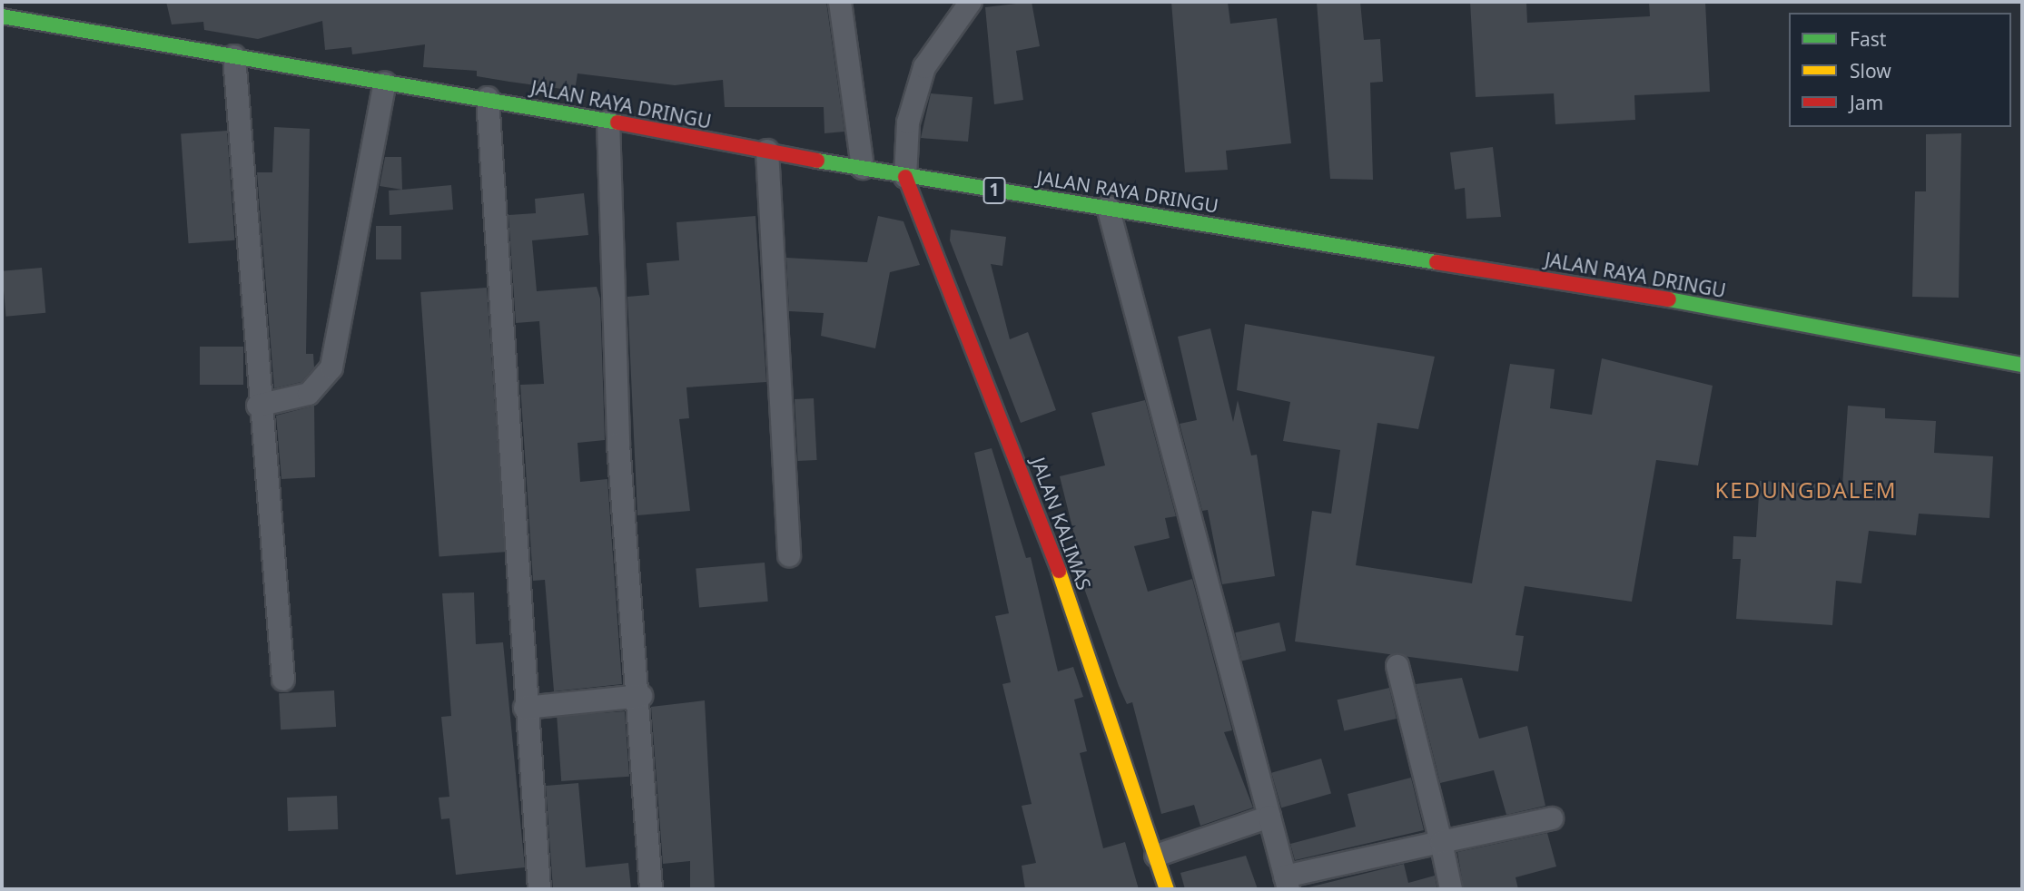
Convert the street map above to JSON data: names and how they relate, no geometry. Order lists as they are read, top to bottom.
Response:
{
  "streets": {
    "main road": ["JALAN RAYA DRINGU", "1", "JALAN KALIMAS"]
  },
  "crossings": [
    ["JALAN RAYA DRINGU", "JALAN KALIMAS"]
  ],
  "districts": ["KEDUNGDALEM"],
  "legend": ["Fast", "Slow", "Jam"]
}
